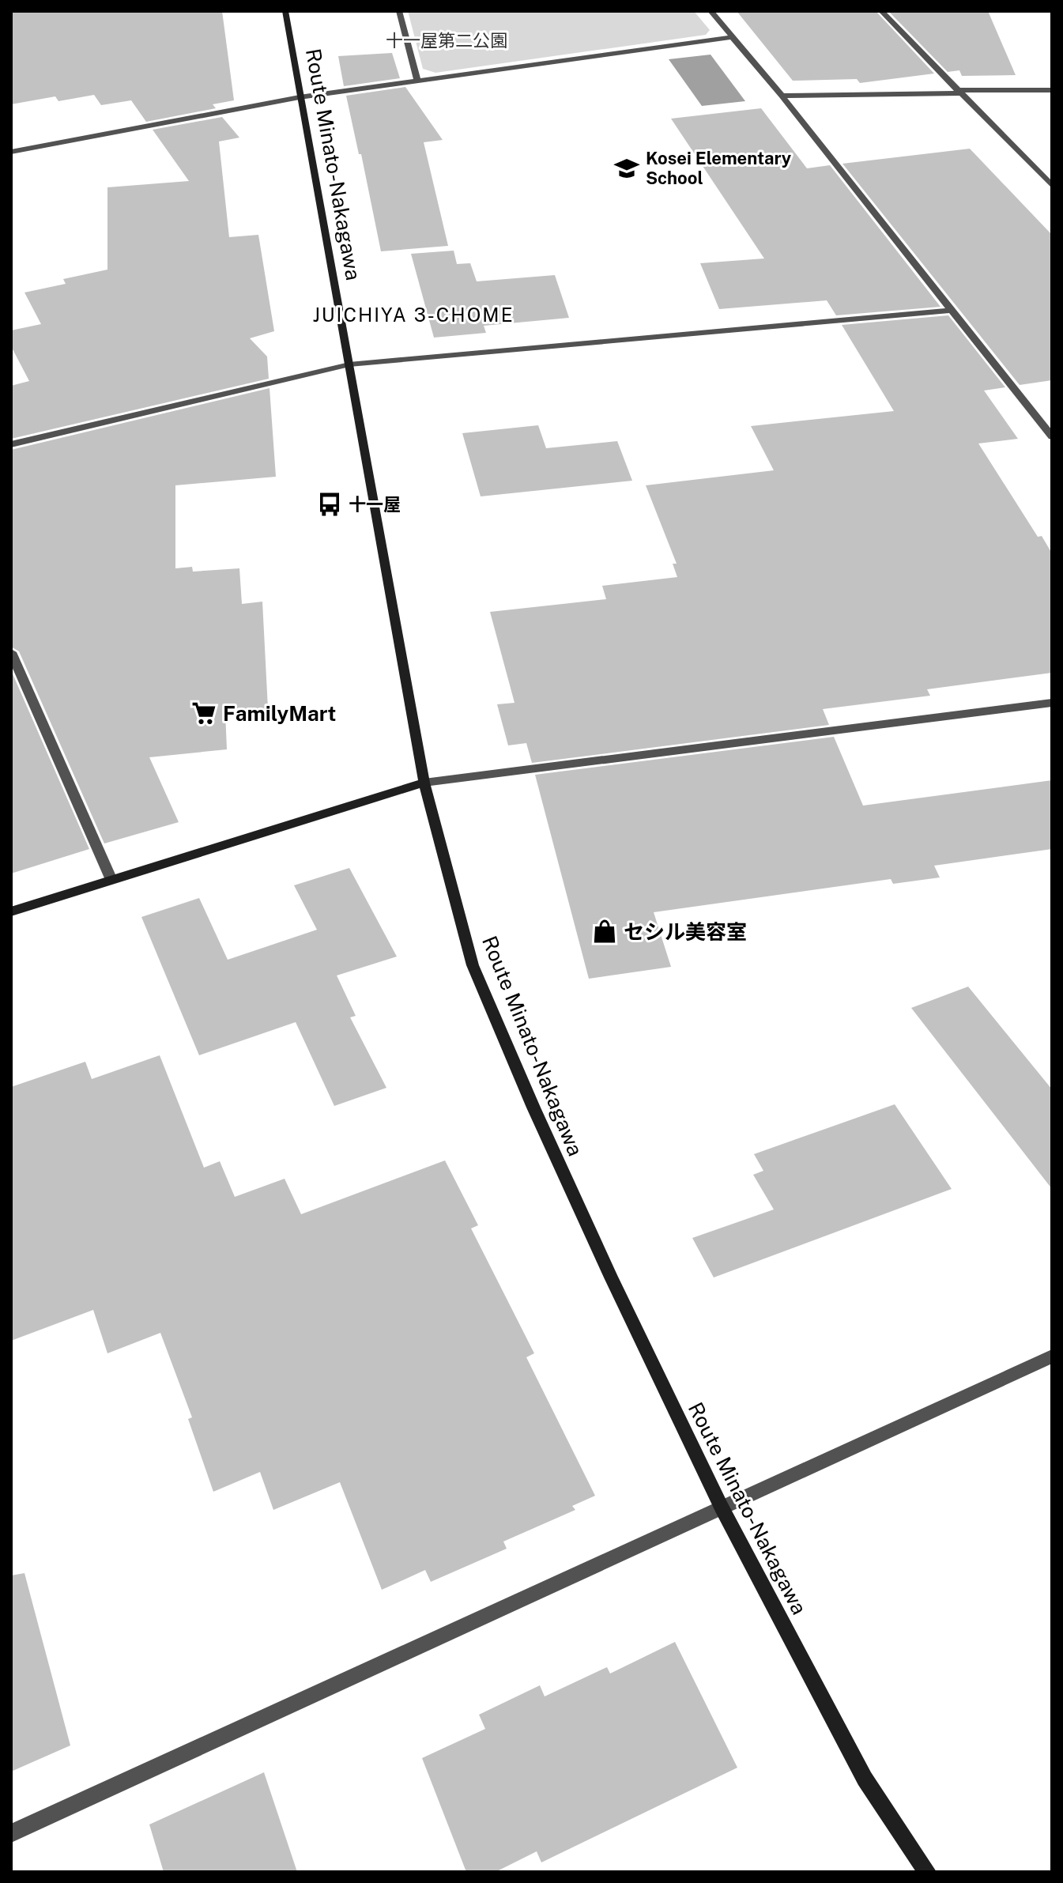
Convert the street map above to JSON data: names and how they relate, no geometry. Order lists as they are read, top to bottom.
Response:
{
  "streets": {
    "main road": ["Route Minato-Nakagawa"]
  },
  "districts": ["JUICHIYA 3-CHOME"],
  "parks": ["十一屋第二公園"],
  "places": {
    "school or university": ["Kosei Elementary School"],
    "bus stop": ["十一屋"],
    "supermarket": ["FamilyMart"],
    "shop": ["セシル美容室"]
  }
}
